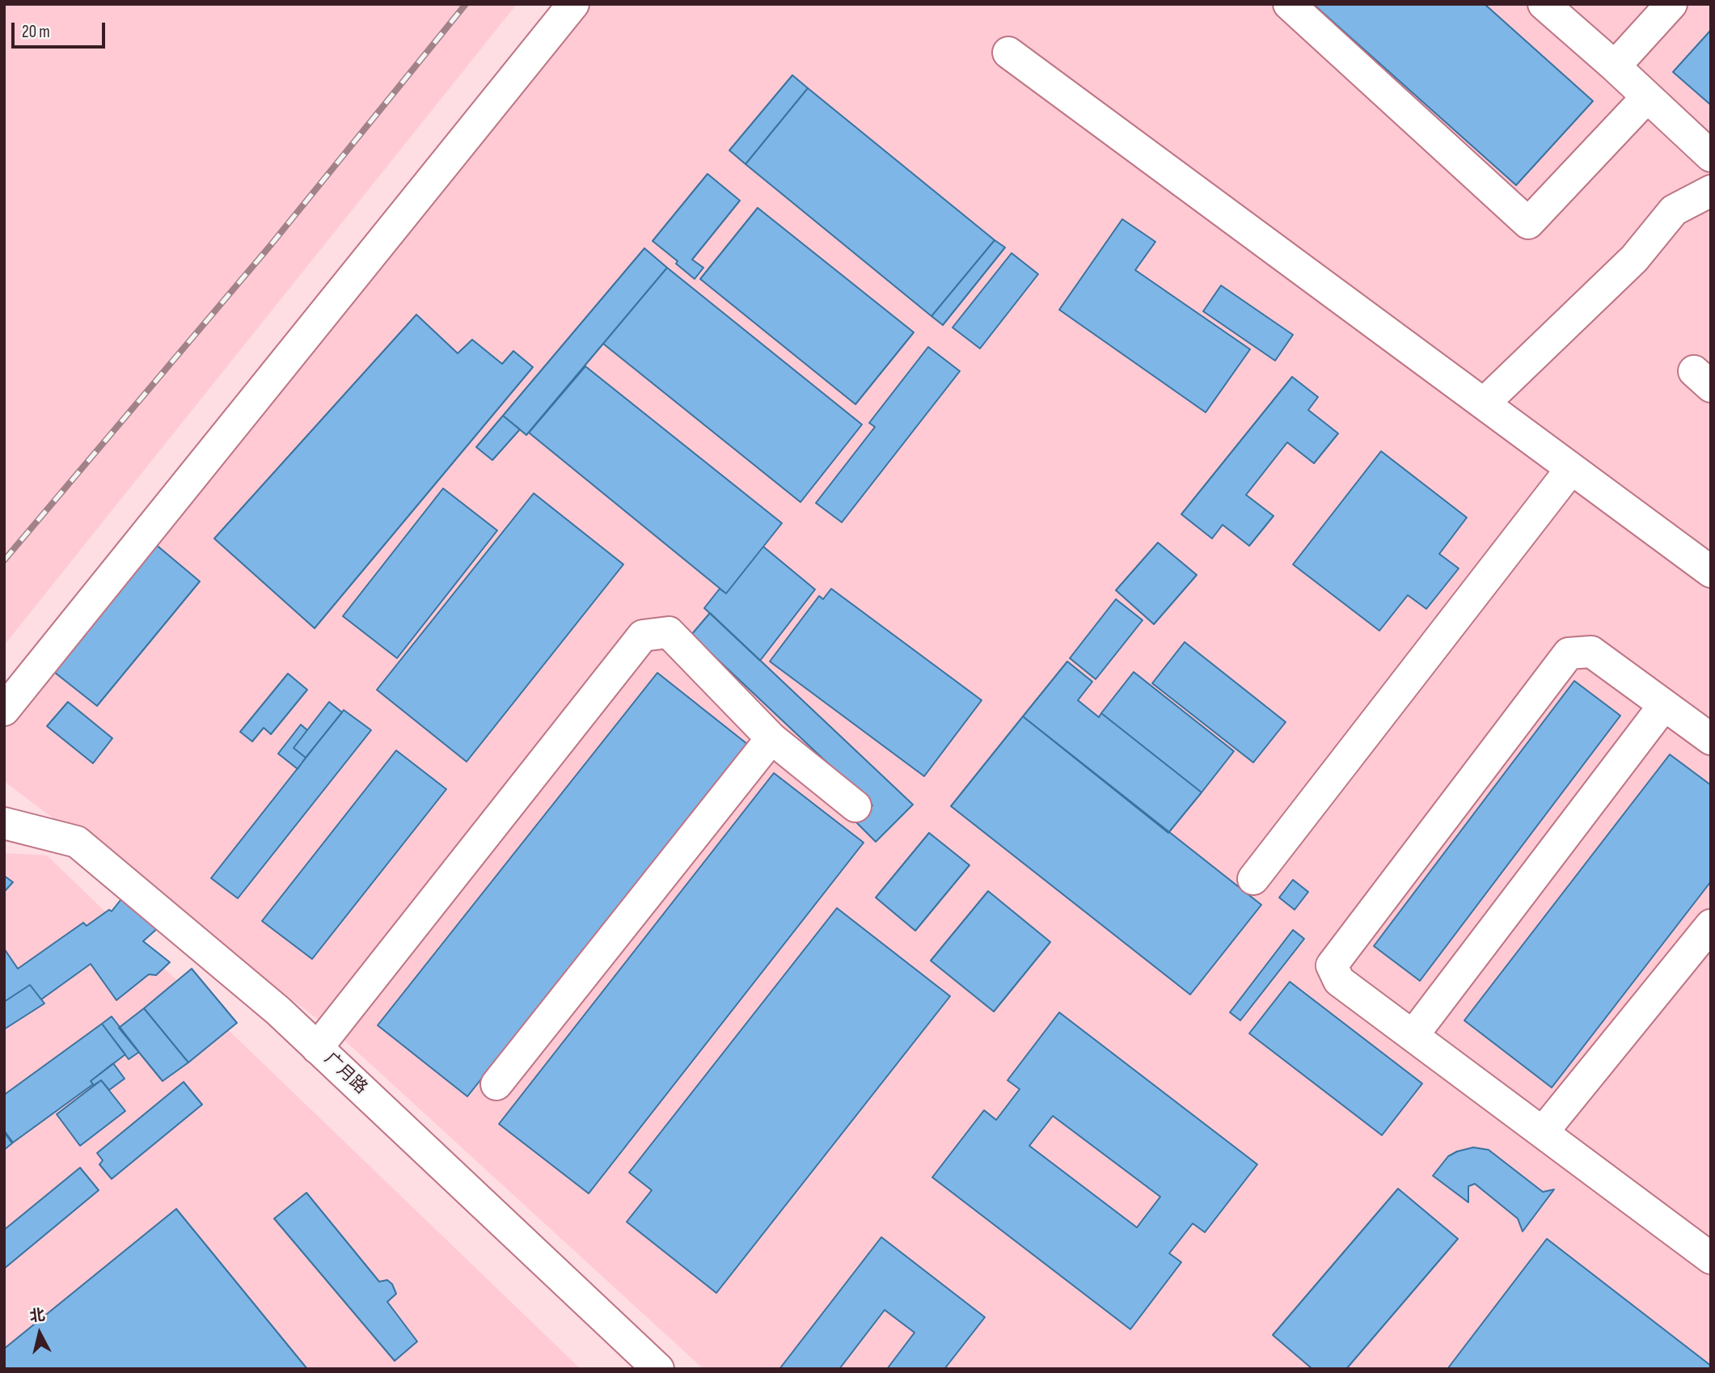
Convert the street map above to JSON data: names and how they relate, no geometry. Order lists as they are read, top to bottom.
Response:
{
  "streets": {
    "street": ["广月路"]
  },
  "scale_bar": "20 m",
  "north": "top"
}
